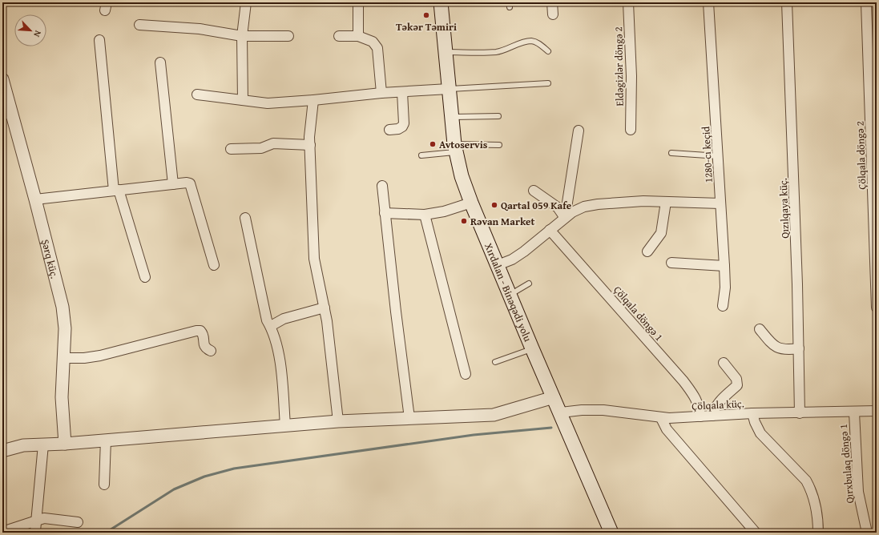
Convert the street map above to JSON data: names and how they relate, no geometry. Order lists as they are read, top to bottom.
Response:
{
  "streets": {
    "main road": ["Xırdalan - Binəqədi yolu"],
    "street": [
      "Eldəgizlər döngə 2",
      "1280-cı keçid",
      "Çölqala döngə 2",
      "Qızılqaya küç.",
      "Şərq küç.",
      "Çölqala döngə 1",
      "Çölqala küç.",
      "Qırxbulaq döngə 1"
    ]
  },
  "crossings": [
    ["Qızılqaya küç.", "Çölqala küç."],
    ["Xırdalan - Binəqədi yolu", "Çölqala küç."],
    ["Çölqala döngə 1", "Çölqala küç."],
    ["Çölqala küç.", "Qırxbulaq döngə 1"]
  ],
  "places": [
    "Təkər Təmiri",
    "Avtoservis",
    "Qartal 059 Kafe",
    "Rəvan Market"
  ],
  "north": "bottom right"
}
